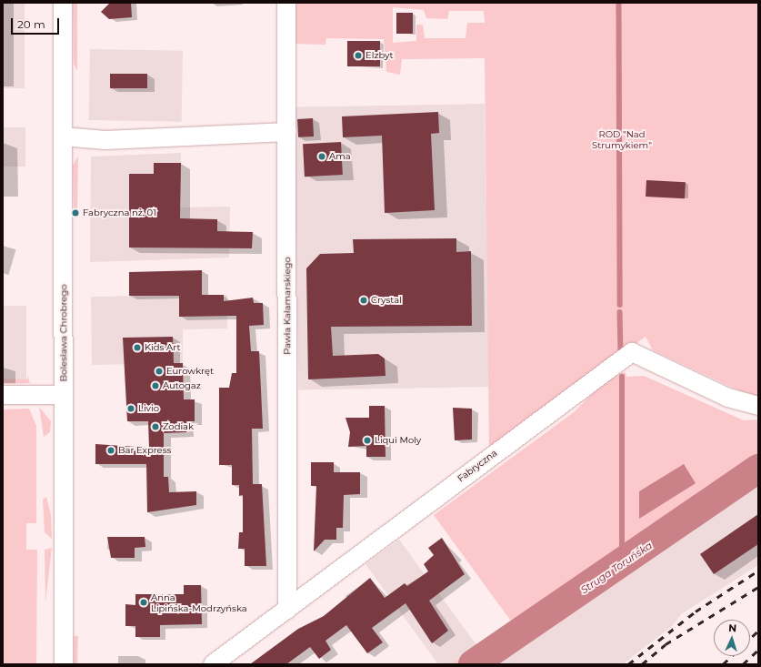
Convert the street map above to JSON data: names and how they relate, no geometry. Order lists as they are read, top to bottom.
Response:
{
  "streets": {
    "street": ["Pawła Kałamarskiego", "Bolesława Chrobrego", "Fabryczna"]
  },
  "crossings": [
    ["Pawła Kałamarskiego", "Fabryczna"]
  ],
  "water": ["Struga Toruńska"],
  "parks": ["ROD \"Nad Strumykiem\""],
  "places": [
    "Elzbyt",
    "Ama",
    "Fabryczna nż. 01",
    "Crystal",
    "Kids Art",
    "Eurowkręt",
    "Autogaz",
    "Livio",
    "Zodiak",
    "Liqui Moly",
    "Bar Express",
    "Anna Lipińska-Modrzyńska"
  ],
  "scale_bar": "20 m",
  "north": "top"
}
